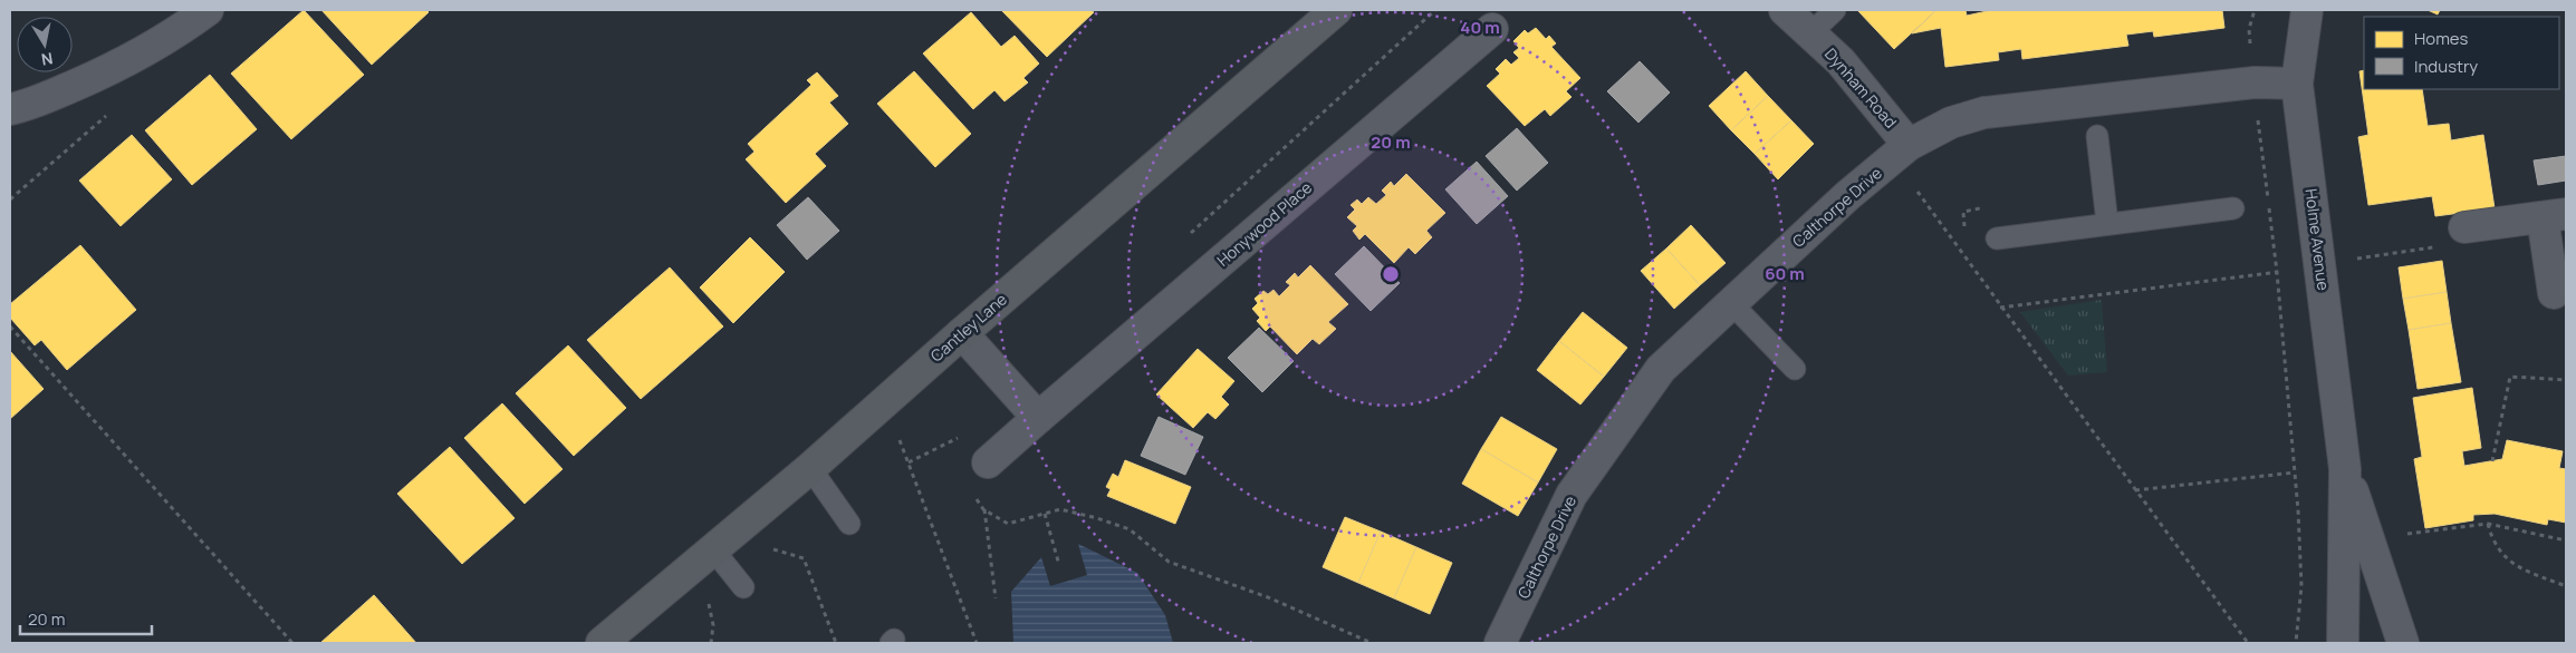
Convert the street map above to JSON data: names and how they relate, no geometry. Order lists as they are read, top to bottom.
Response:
{
  "streets": {
    "street": [
      "Dynham Road",
      "Calthorpe Drive",
      "Honywood Place",
      "Holme Avenue",
      "Cantley Lane"
    ]
  },
  "crossings": [
    ["Dynham Road", "Calthorpe Drive"],
    ["Calthorpe Drive", "Holme Avenue"]
  ],
  "legend": ["Homes", "Industry"],
  "scale_bar": "20 m",
  "north": "bottom",
  "rings": ["40 m", "20 m", "60 m"]
}
